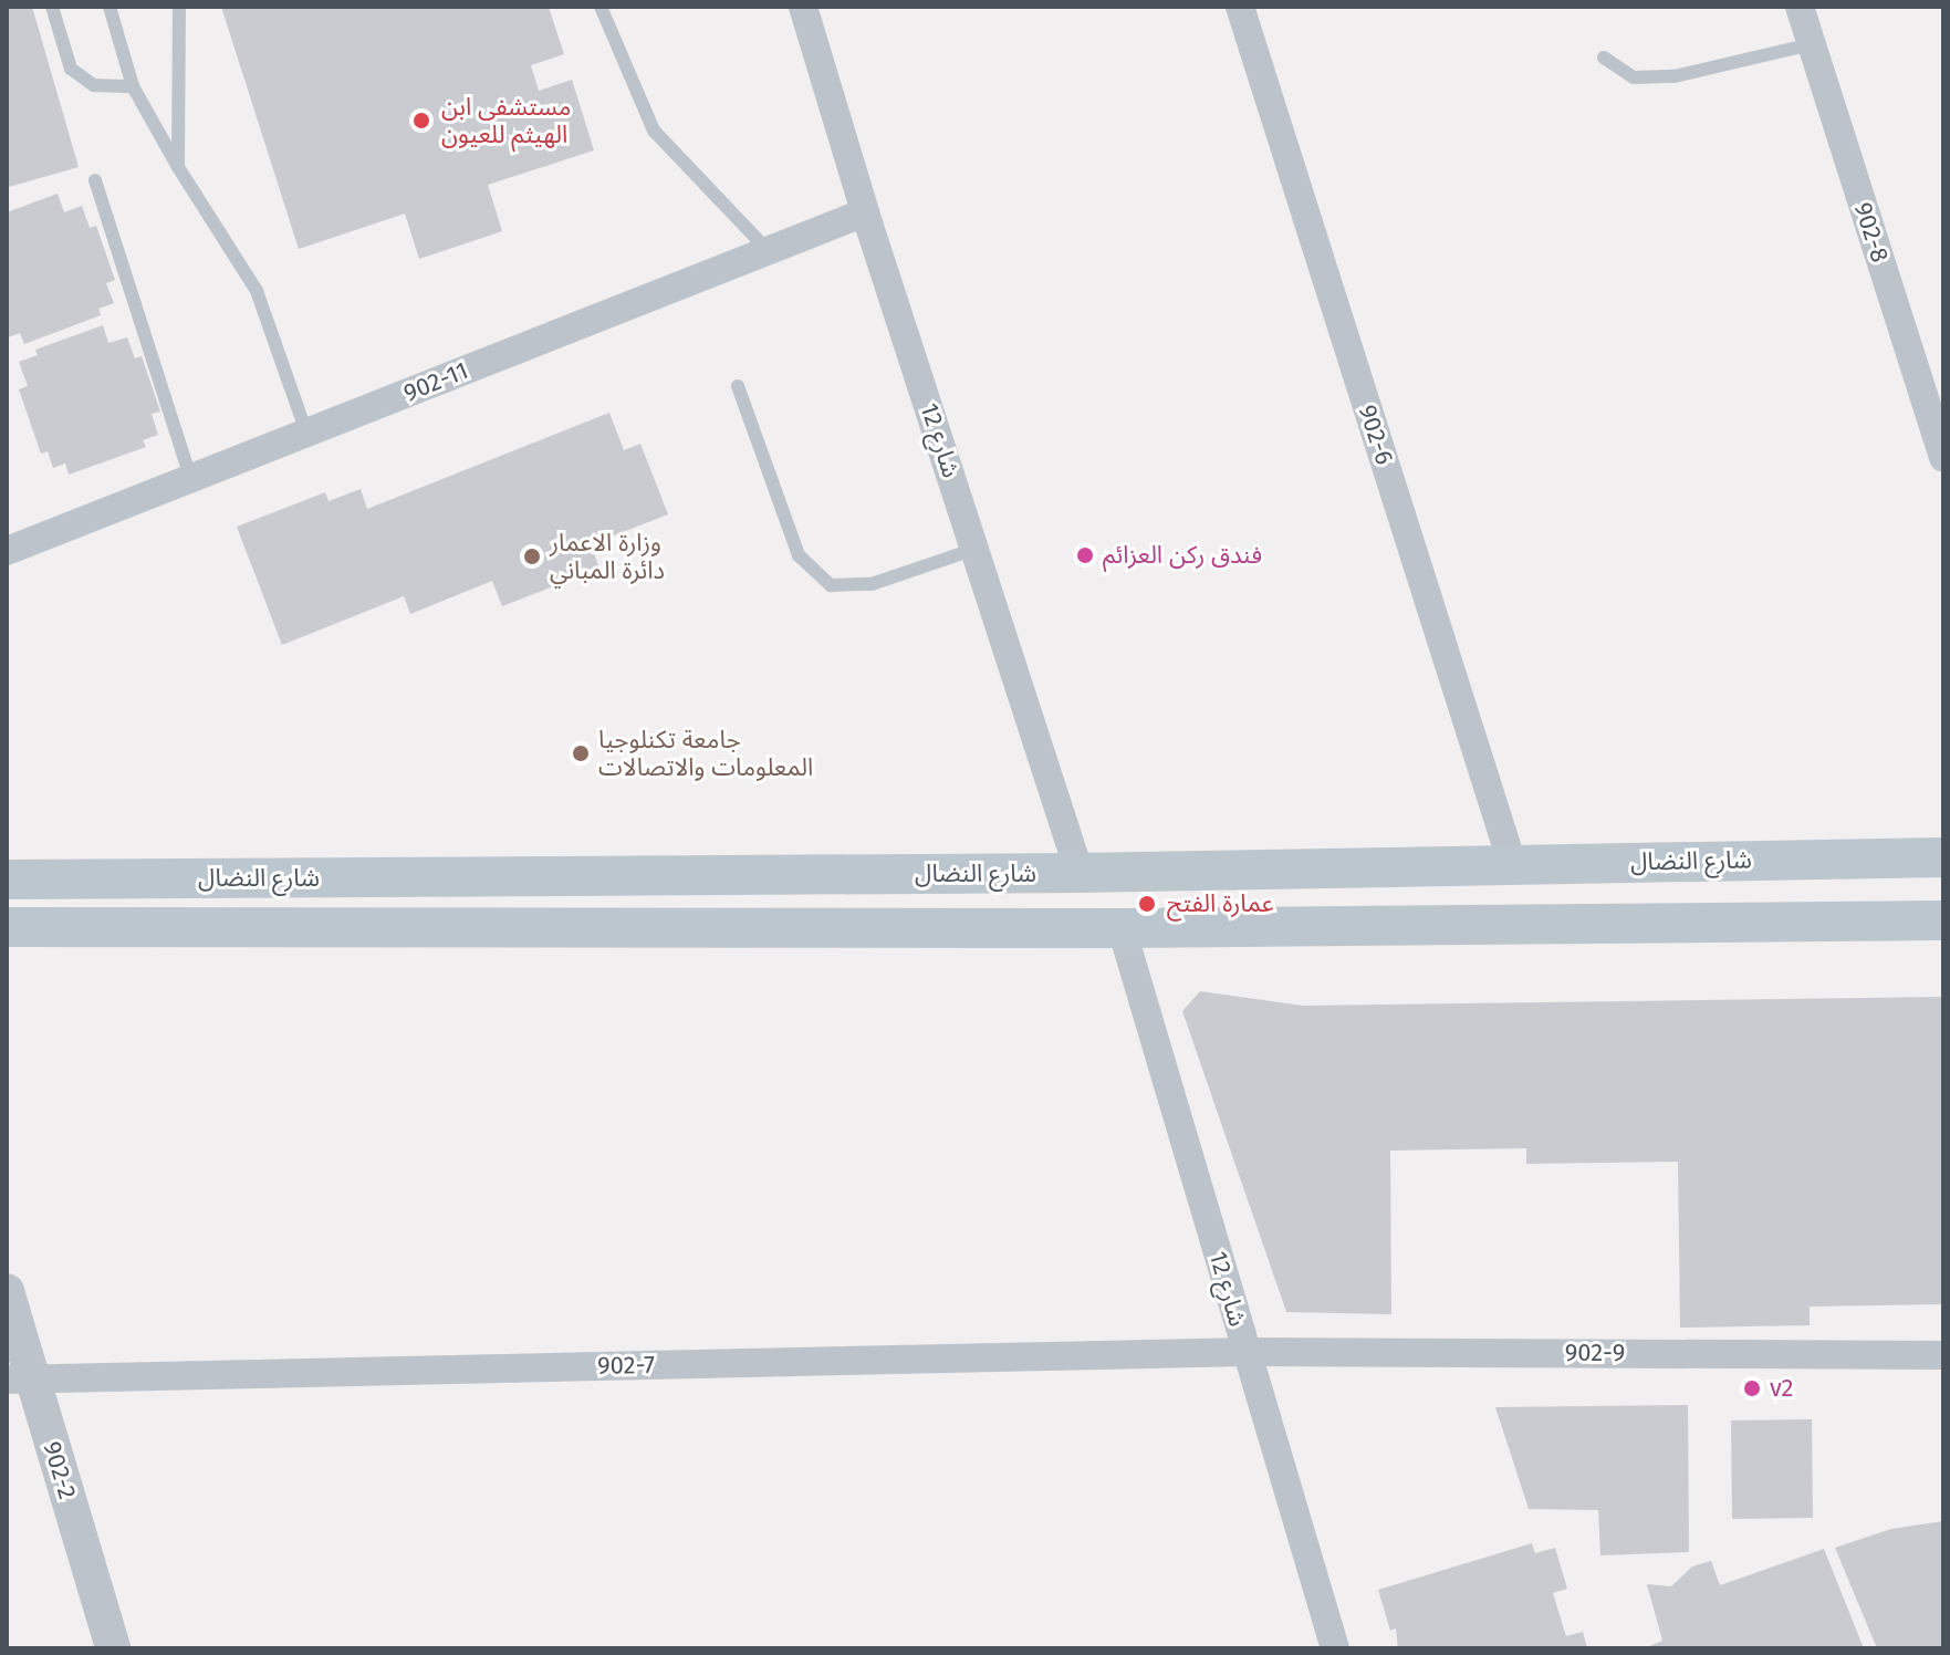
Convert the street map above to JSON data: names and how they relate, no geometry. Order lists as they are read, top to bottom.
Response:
{
  "streets": {
    "main road": ["شارع النضال"],
    "street": [
      "902-8",
      "902-11",
      "902-6",
      "شارع 12",
      "902-9",
      "902-7",
      "902-2"
    ]
  },
  "crossings": [
    ["902-11", "شارع 12"],
    ["902-6", "شارع النضال"],
    ["شارع 12", "شارع النضال"],
    ["شارع 12", "902-9"],
    ["شارع 12", "902-7"],
    ["902-9", "902-7"],
    ["902-7", "902-2"]
  ],
  "places": [
    "مستشفى ابن الهيثم للعيون",
    "فندق ركن العزائم",
    "وزارة الاعمار دائرة المباني",
    "جامعة تكنلوجيا المعلومات والاتصالات",
    "عمارة الفتح",
    "v2"
  ]
}
